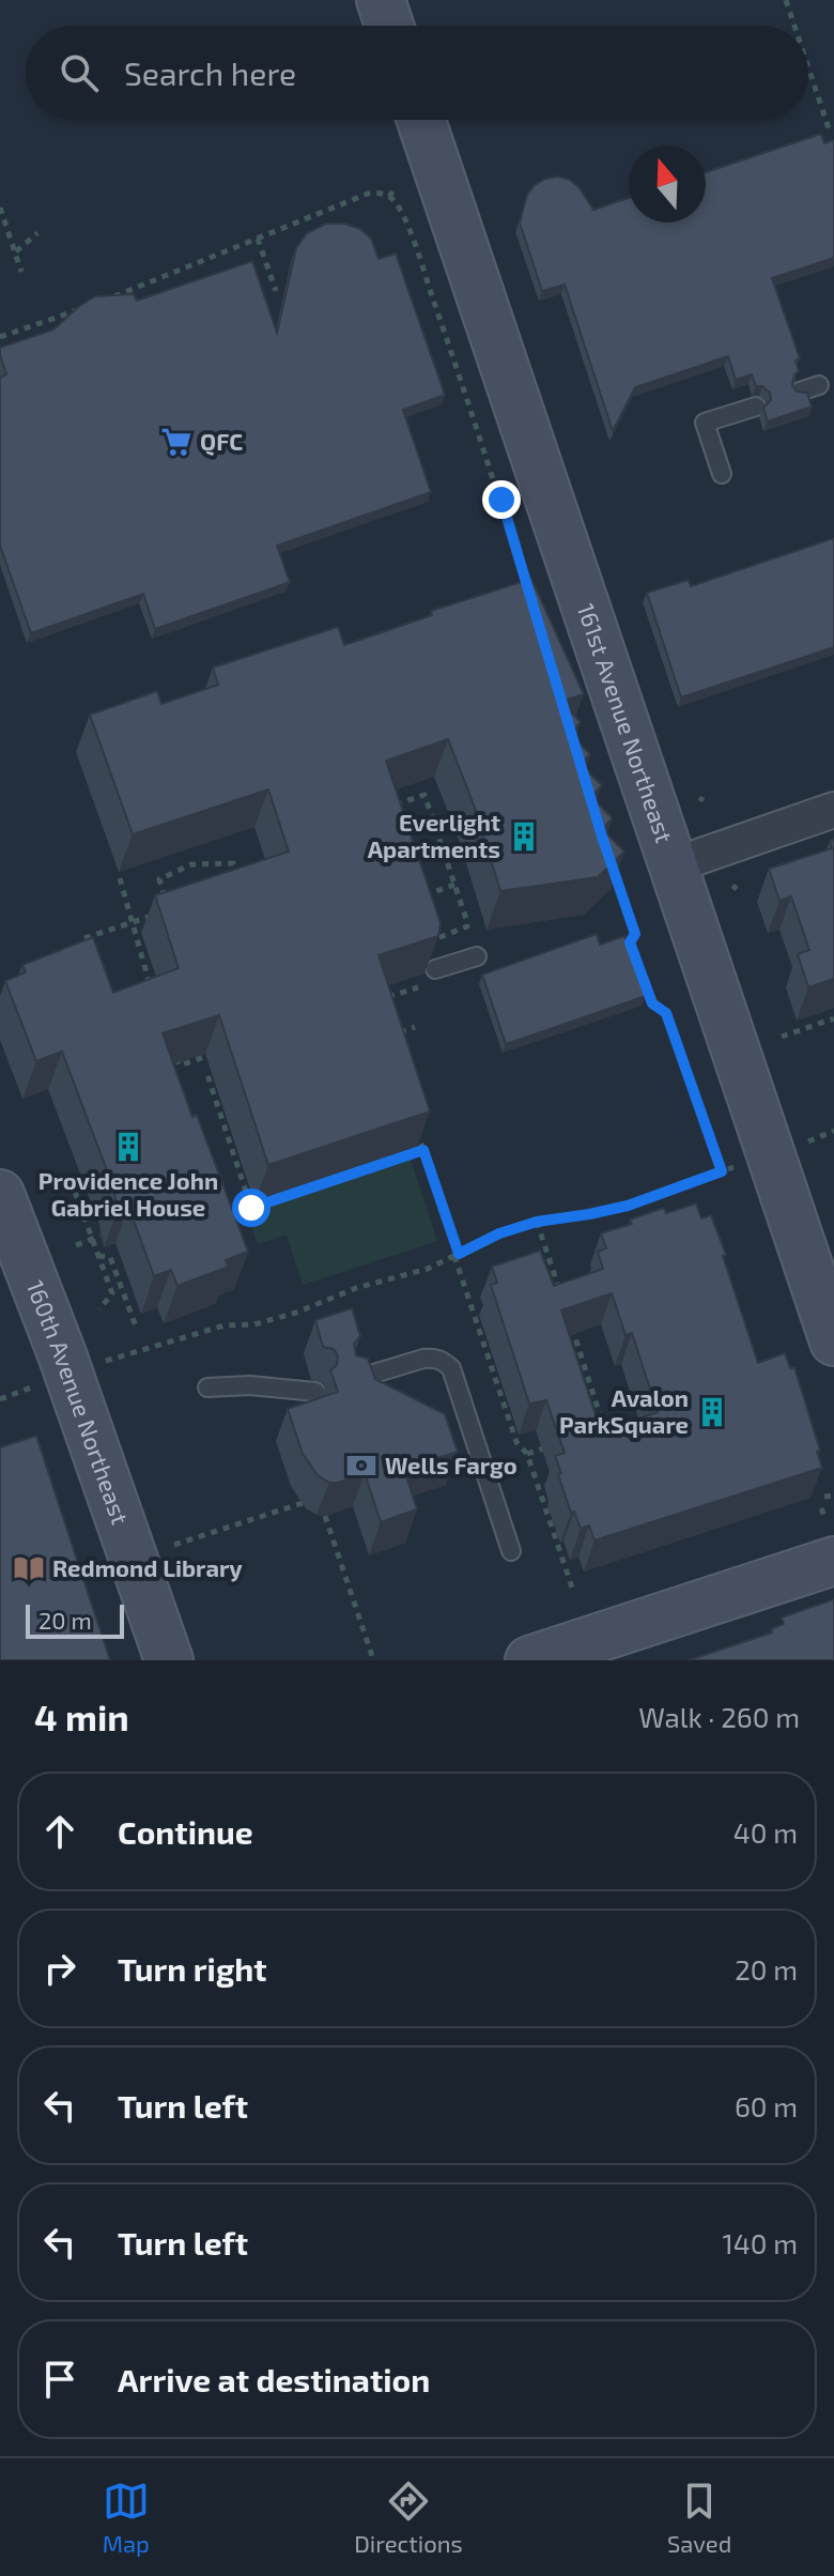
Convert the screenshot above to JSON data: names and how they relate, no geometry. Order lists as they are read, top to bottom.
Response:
{
  "streets": {
    "street": ["161st Avenue Northeast", "160th Avenue Northeast"]
  },
  "places": {
    "supermarket": ["QFC"],
    "building": ["Everlight Apartments", "Providence John Gabriel House", "Avalon ParkSquare"],
    "bank": ["Wells Fargo"],
    "library": ["Redmond Library"]
  },
  "scale_bar": "20 m",
  "north": "top",
  "page": {
    "search": "Search here",
    "scale": "20 m",
    "heading": ["4 min", "Walk · 260 m"],
    "list": [
      ["Continue", "40 m"],
      ["Turn right", "20 m"],
      ["Turn left", "60 m"],
      ["Turn left", "140 m"],
      "Arrive at destination"
    ],
    "nav": ["Map", "Directions", "Saved"]
  }
}
